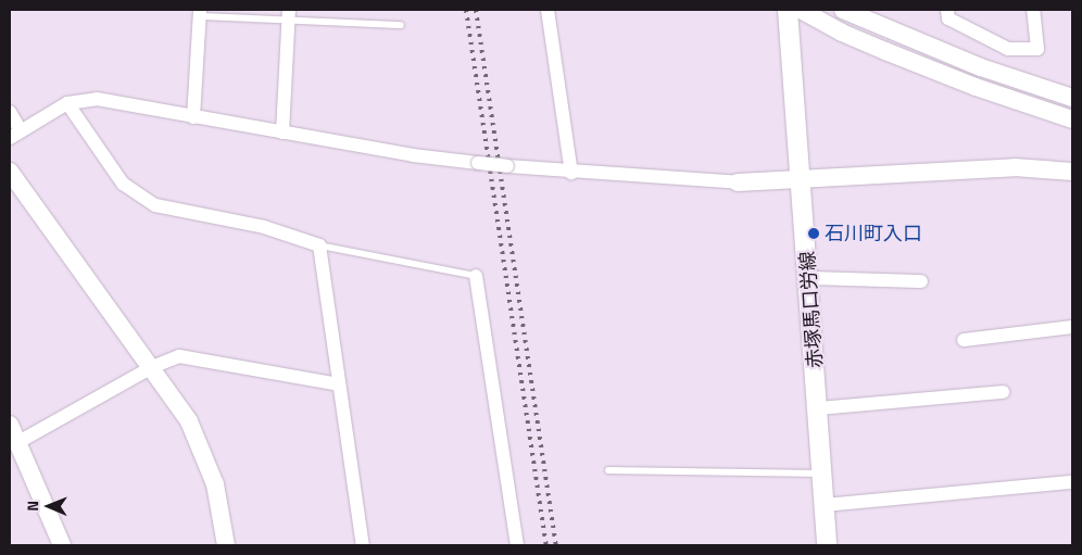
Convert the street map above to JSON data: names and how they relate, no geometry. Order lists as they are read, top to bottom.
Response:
{
  "streets": {
    "main road": ["赤塚馬口労線"]
  },
  "places": ["石川町入口"],
  "north": "left"
}
